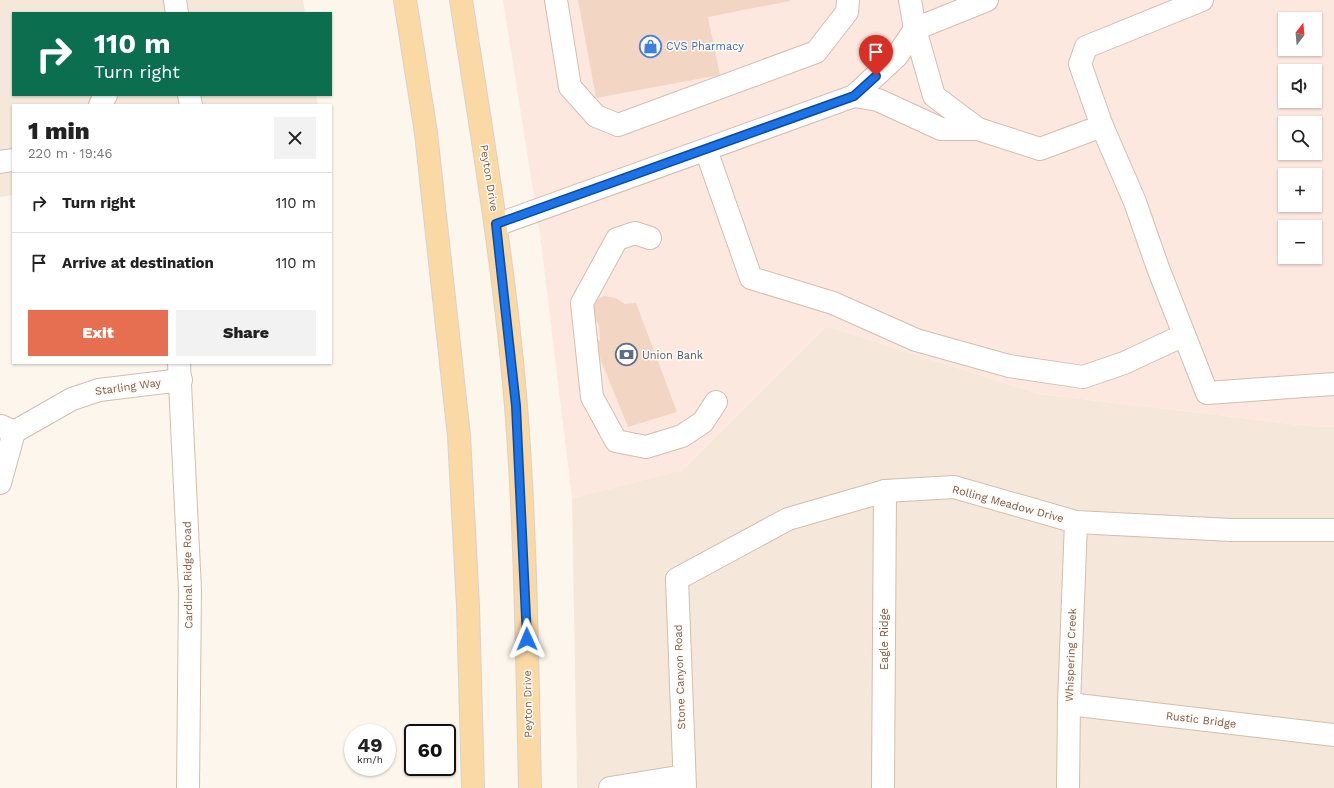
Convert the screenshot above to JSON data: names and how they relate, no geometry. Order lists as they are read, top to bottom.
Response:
{
  "streets": {
    "main road": ["Peyton Drive"],
    "street": [
      "Starling Way",
      "Rolling Meadow Drive",
      "Cardinal Ridge Road",
      "Eagle Ridge",
      "Whispering Creek",
      "Stone Canyon Road",
      "Rustic Bridge"
    ]
  },
  "crossings": [
    ["Starling Way", "Cardinal Ridge Road"],
    ["Rolling Meadow Drive", "Eagle Ridge"],
    ["Rolling Meadow Drive", "Whispering Creek"],
    ["Rolling Meadow Drive", "Stone Canyon Road"],
    ["Whispering Creek", "Rustic Bridge"]
  ],
  "places": {
    "shop": ["CVS Pharmacy"],
    "bank": ["Union Bank"]
  },
  "north": "top",
  "page": {
    "map_buttons": ["+", "−"],
    "turn": ["110 m", "Turn right"],
    "heading": ["1 min", "220 m · 19:46"],
    "list": [
      {
        "name": "Turn right",
        "value": "110 m"
      },
      {
        "name": "Arrive at destination",
        "value": "110 m"
      }
    ],
    "buttons": ["Exit", "Share"],
    "speed": "49 km/h",
    "limit": "60"
  }
}
